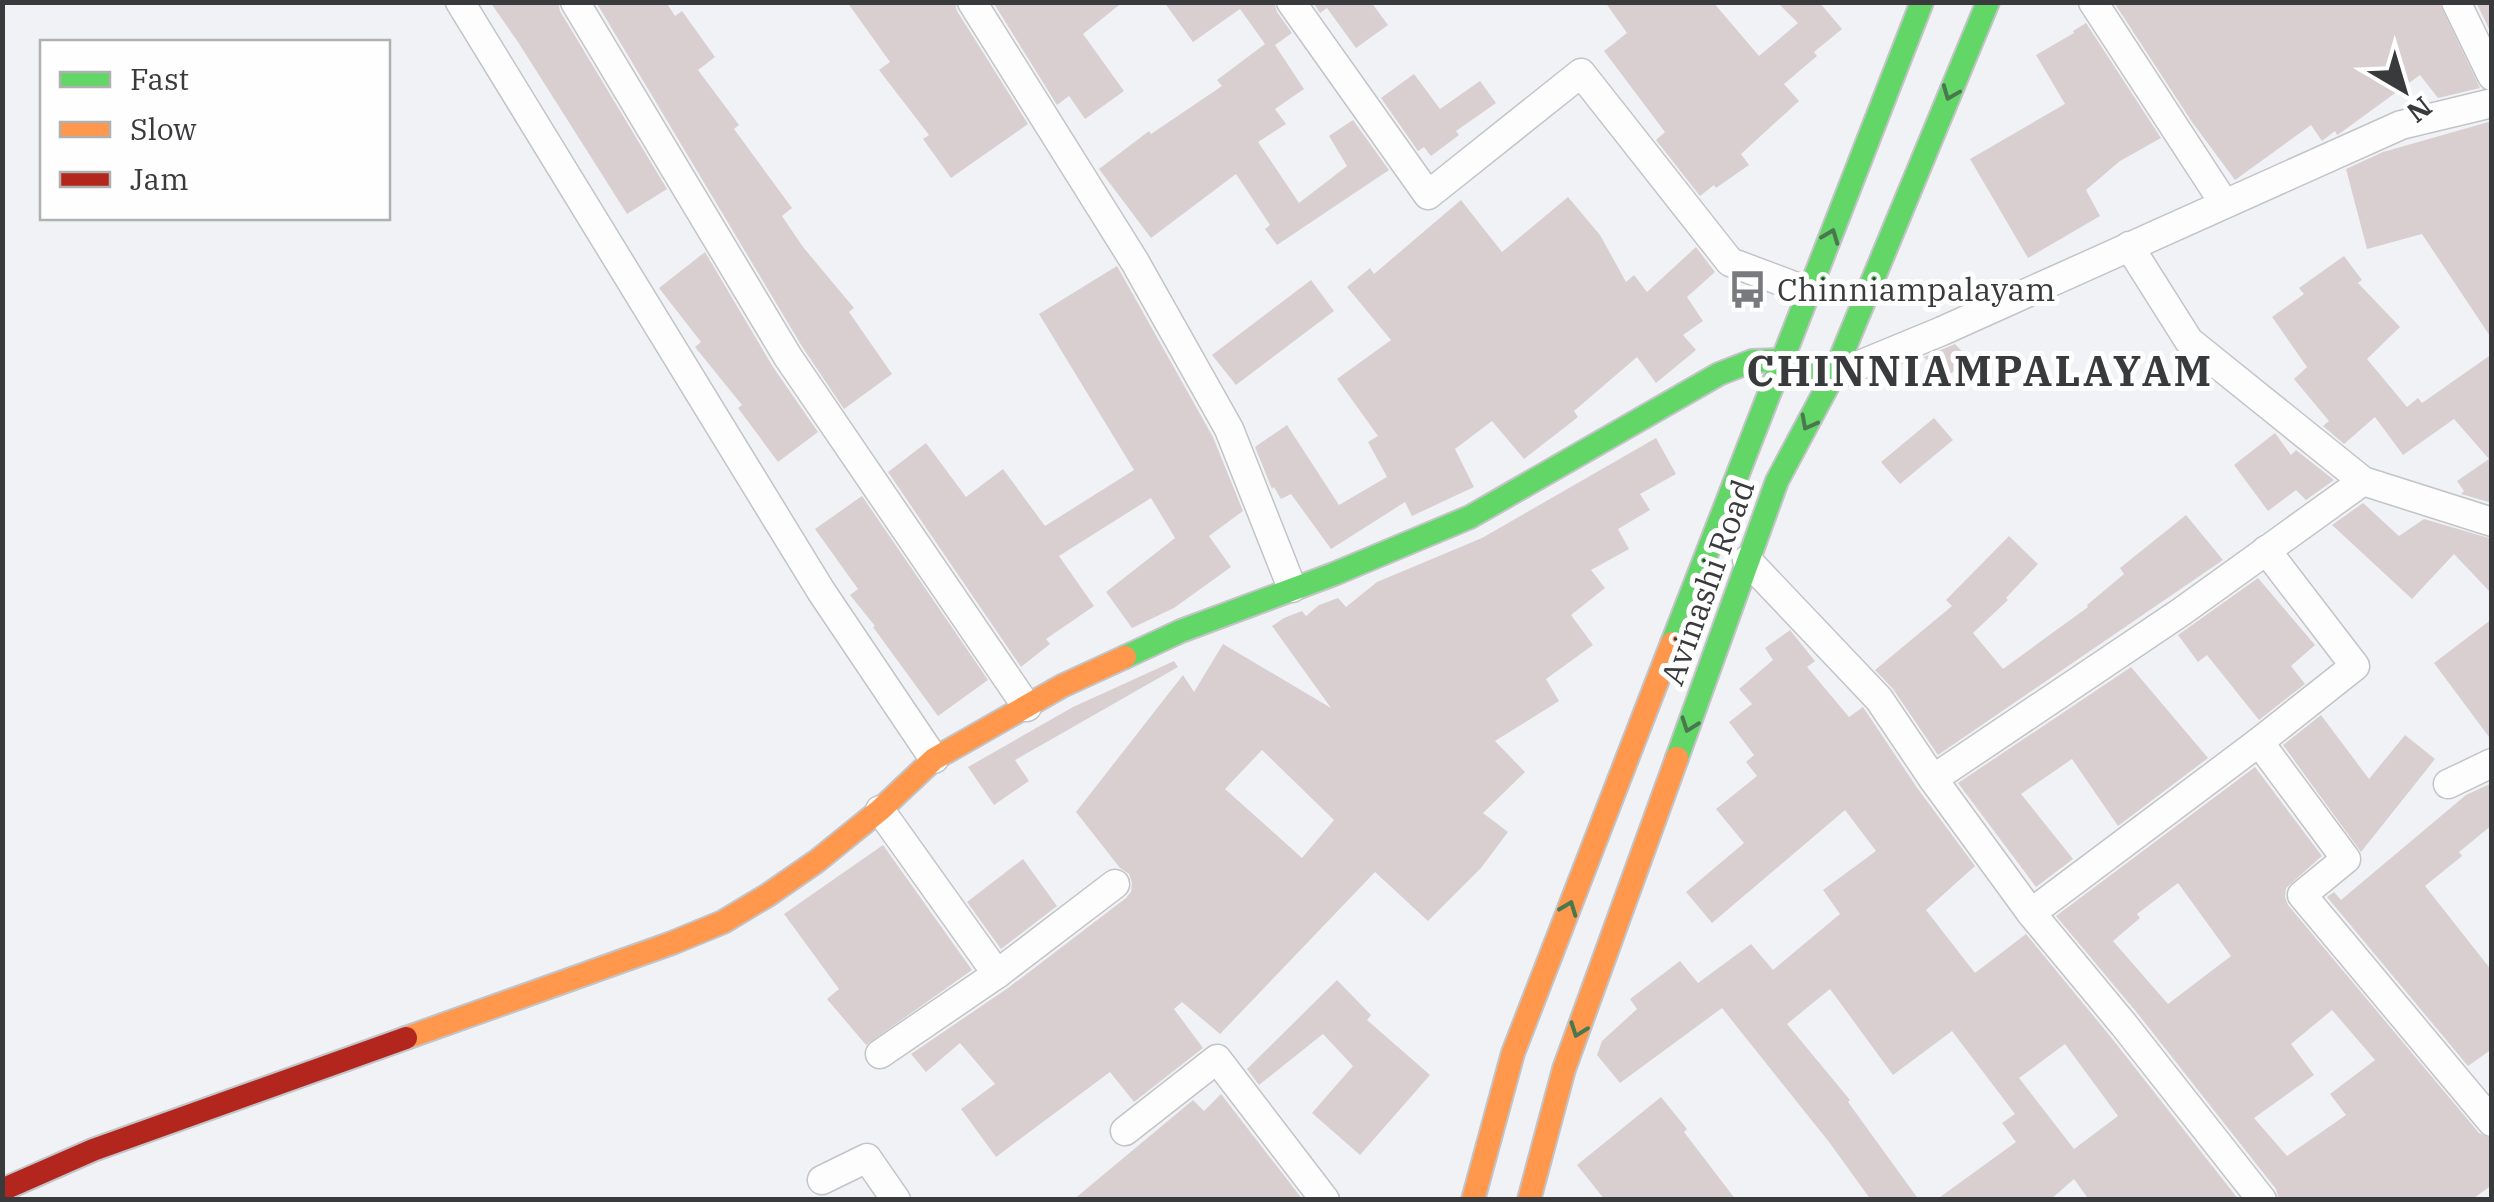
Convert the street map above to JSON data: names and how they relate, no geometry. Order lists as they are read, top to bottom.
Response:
{
  "streets": {
    "main road": ["Avinashi Road"]
  },
  "districts": ["CHINNIAMPALAYAM"],
  "places": {
    "bus stop": ["Chinniampalayam"]
  },
  "legend": ["Fast", "Slow", "Jam"],
  "north": "bottom right"
}
